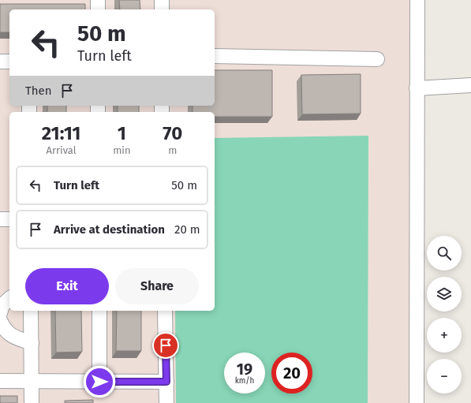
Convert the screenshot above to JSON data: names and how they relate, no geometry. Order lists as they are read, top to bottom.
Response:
{
  "page": {
    "turn": ["50 m", "Turn left"],
    "then": "Then",
    "eta": [
      "21:11",
      "Arrival",
      "1",
      "min",
      "70",
      "m"
    ],
    "list": [
      {
        "name": "Turn left",
        "value": "50 m"
      },
      {
        "name": "Arrive at destination",
        "value": "20 m"
      }
    ],
    "map_buttons": ["+", "−"],
    "buttons": ["Exit", "Share"],
    "speed": "19 km/h",
    "limit": "20"
  }
}
